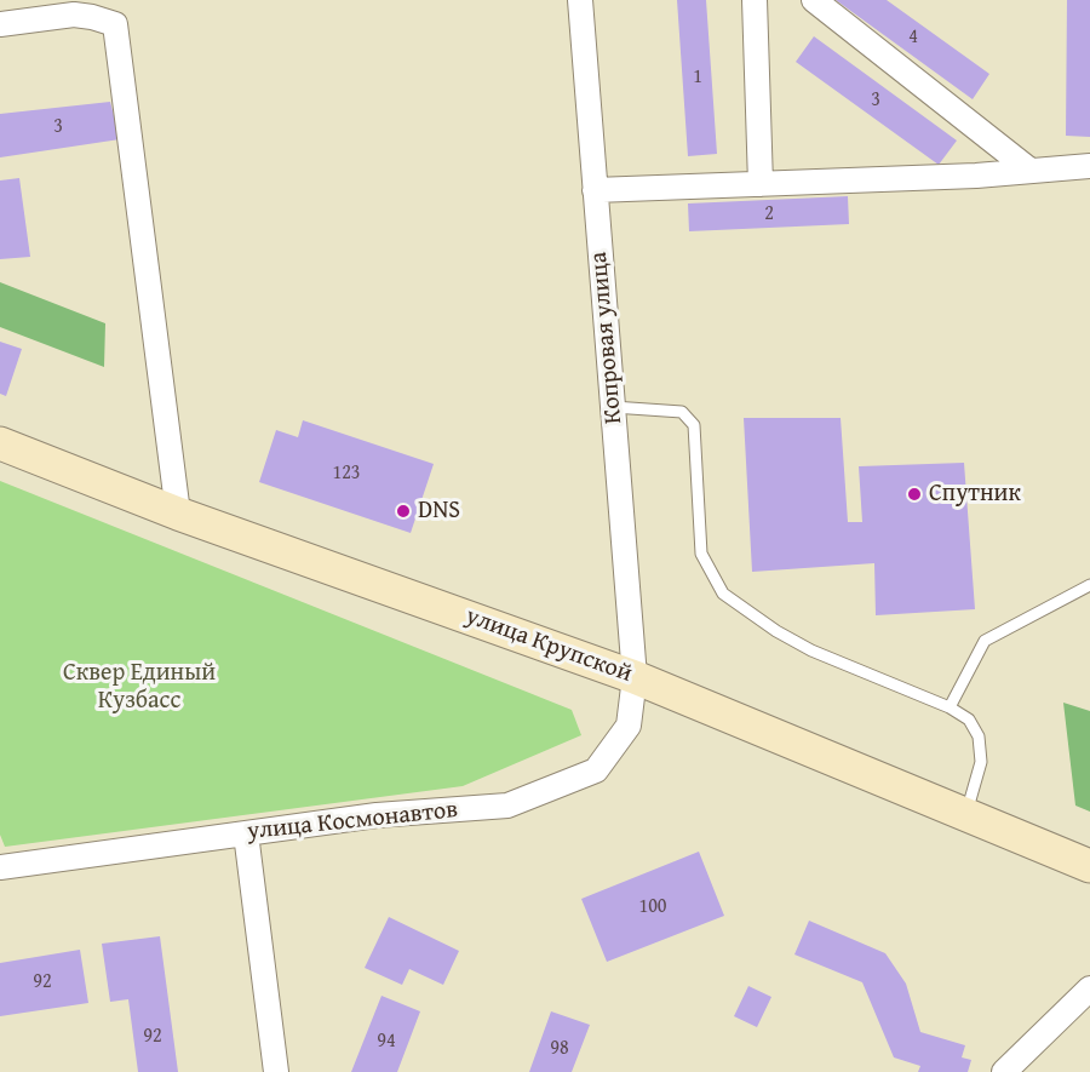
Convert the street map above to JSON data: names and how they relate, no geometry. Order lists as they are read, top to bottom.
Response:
{
  "streets": {
    "street": ["Копровая улица", "улица Крупской", "улица Космонавтов"]
  },
  "crossings": [
    ["Копровая улица", "улица Крупской"],
    ["Копровая улица", "улица Космонавтов"],
    ["улица Крупской", "улица Космонавтов"]
  ],
  "parks": ["Сквер Единый Кузбасс"],
  "places": ["Спутник", "DNS"],
  "house_numbers": [
    "4",
    "1",
    "3",
    "3",
    "2",
    "123",
    "100",
    "92",
    "92",
    "94",
    "98"
  ]
}
